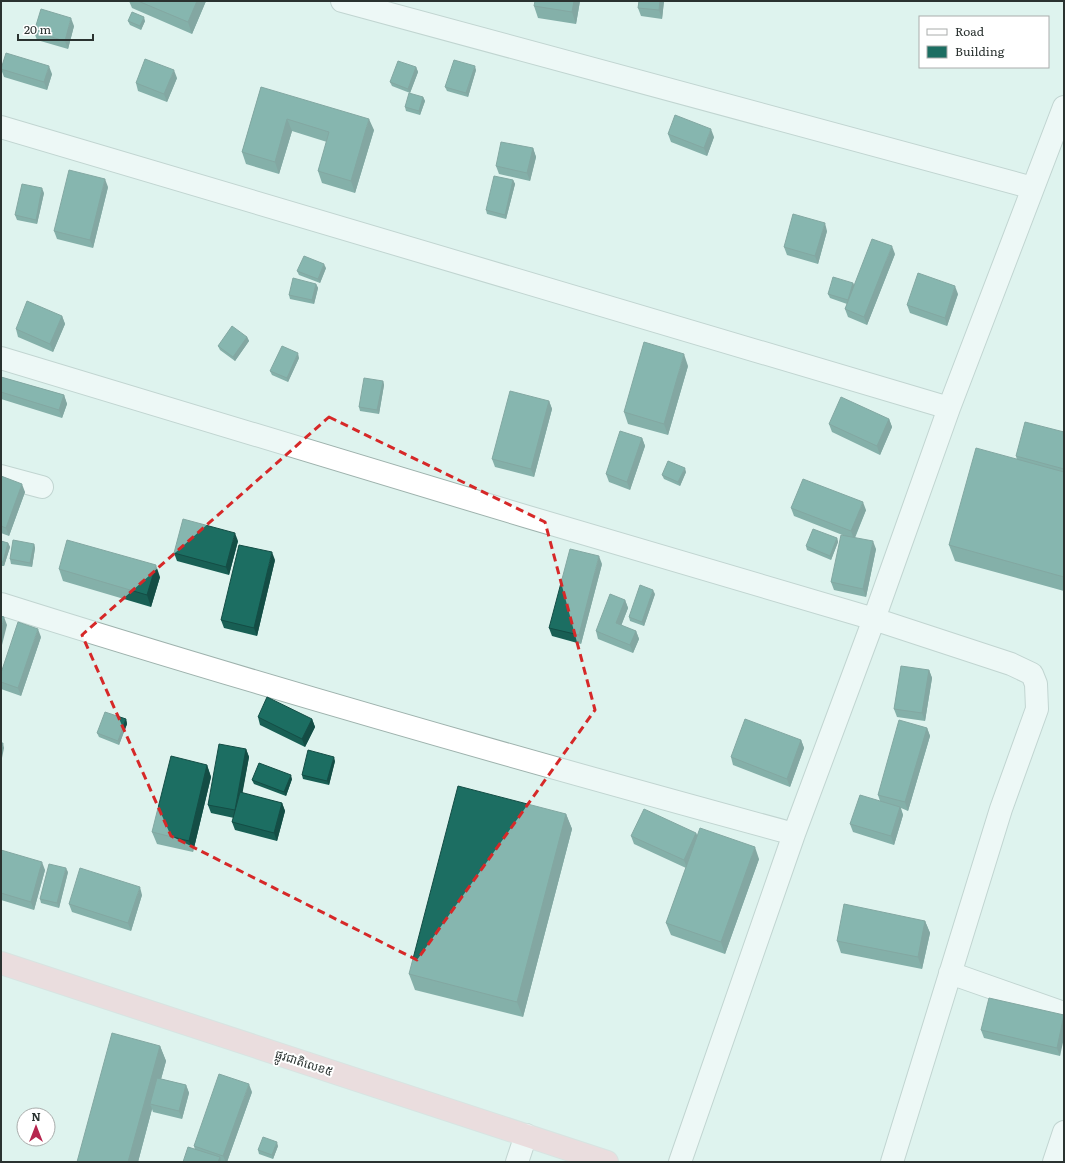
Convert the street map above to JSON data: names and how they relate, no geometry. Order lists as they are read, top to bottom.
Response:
{
  "streets": {
    "highway": ["ផ្លូវជាតិលេខ៥"]
  },
  "legend": ["Road", "Building"],
  "scale_bar": "20 m",
  "north": "top"
}
